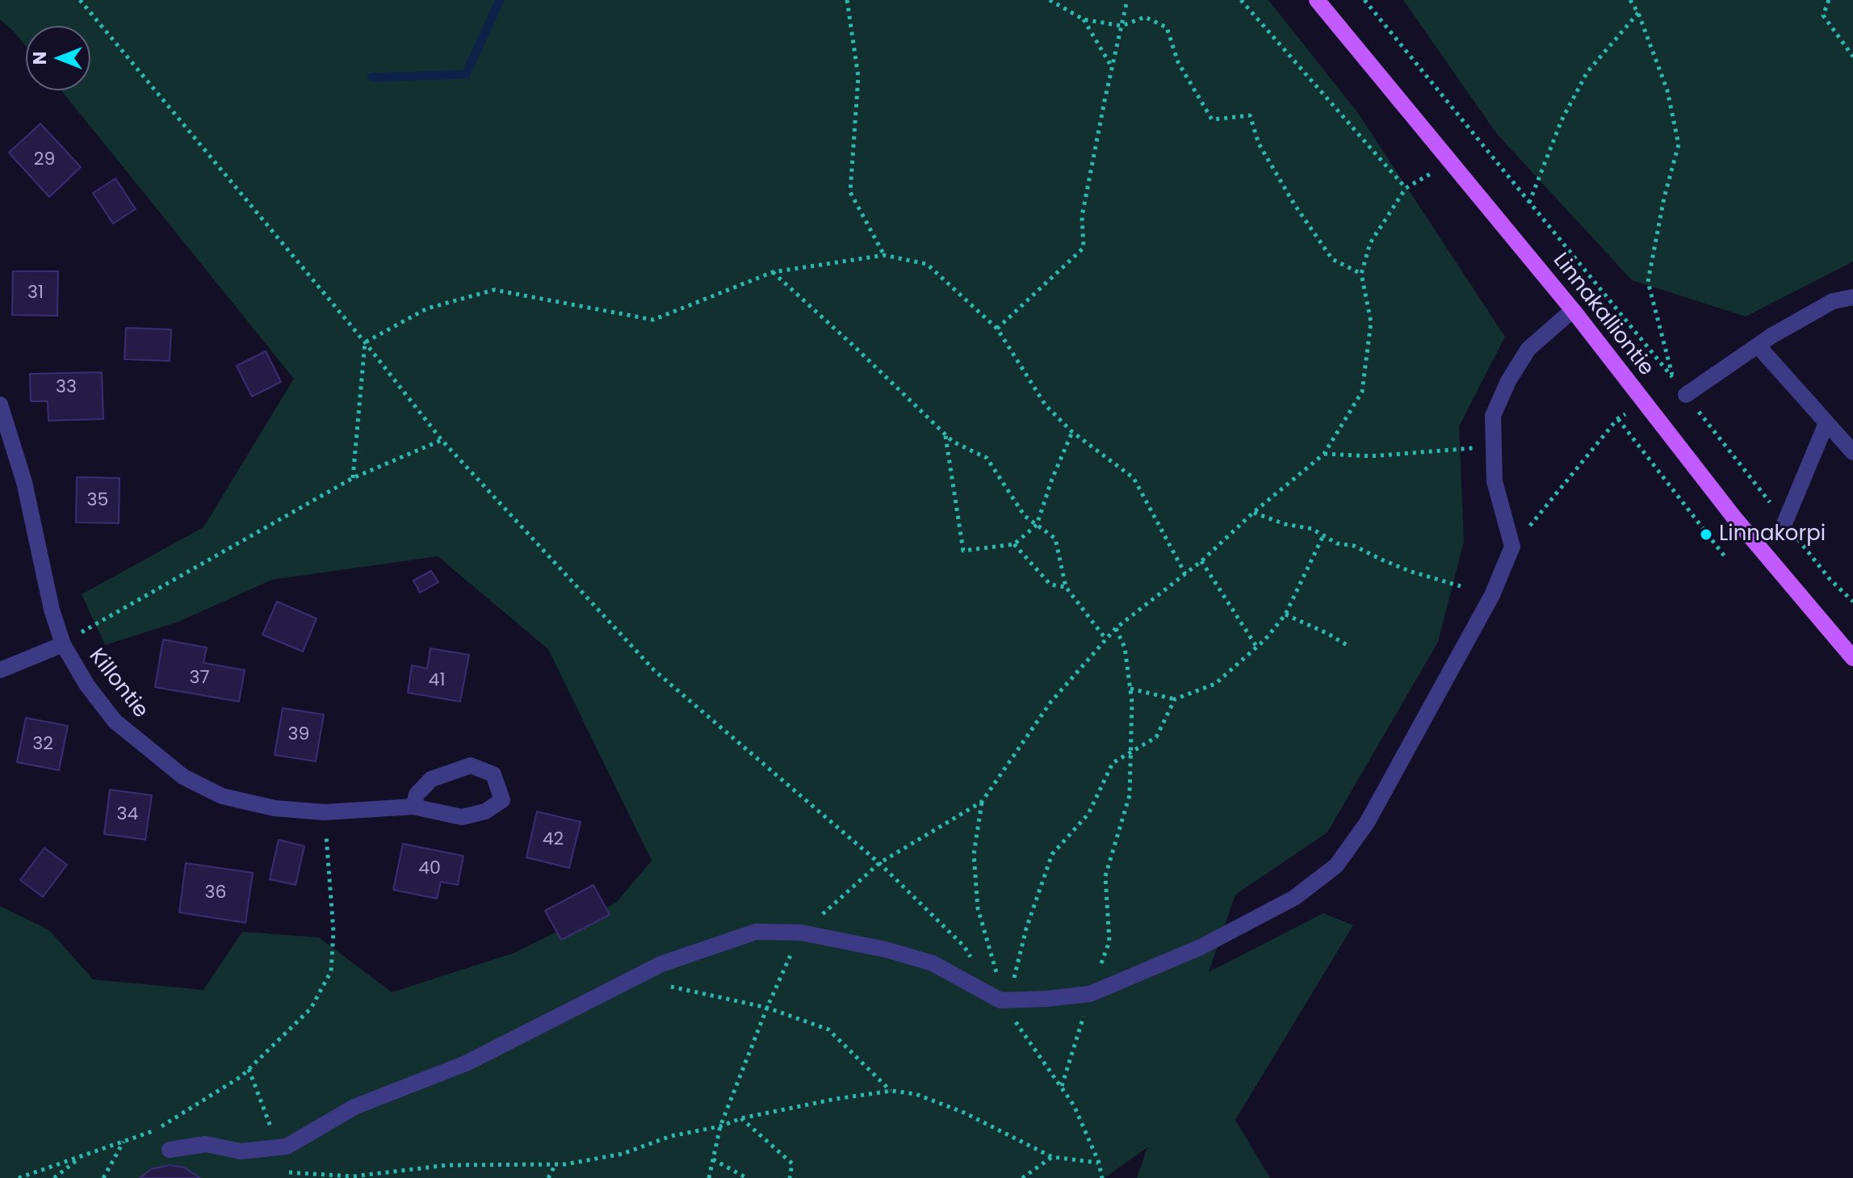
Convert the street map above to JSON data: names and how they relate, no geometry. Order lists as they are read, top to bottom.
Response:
{
  "streets": {
    "main road": ["Linnakalliontie"],
    "street": ["Killontie"]
  },
  "places": ["Linnakorpi"],
  "house_numbers": [
    "29",
    "31",
    "33",
    "35",
    "37",
    "41",
    "39",
    "32",
    "34",
    "42",
    "40",
    "36"
  ],
  "north": "left"
}
